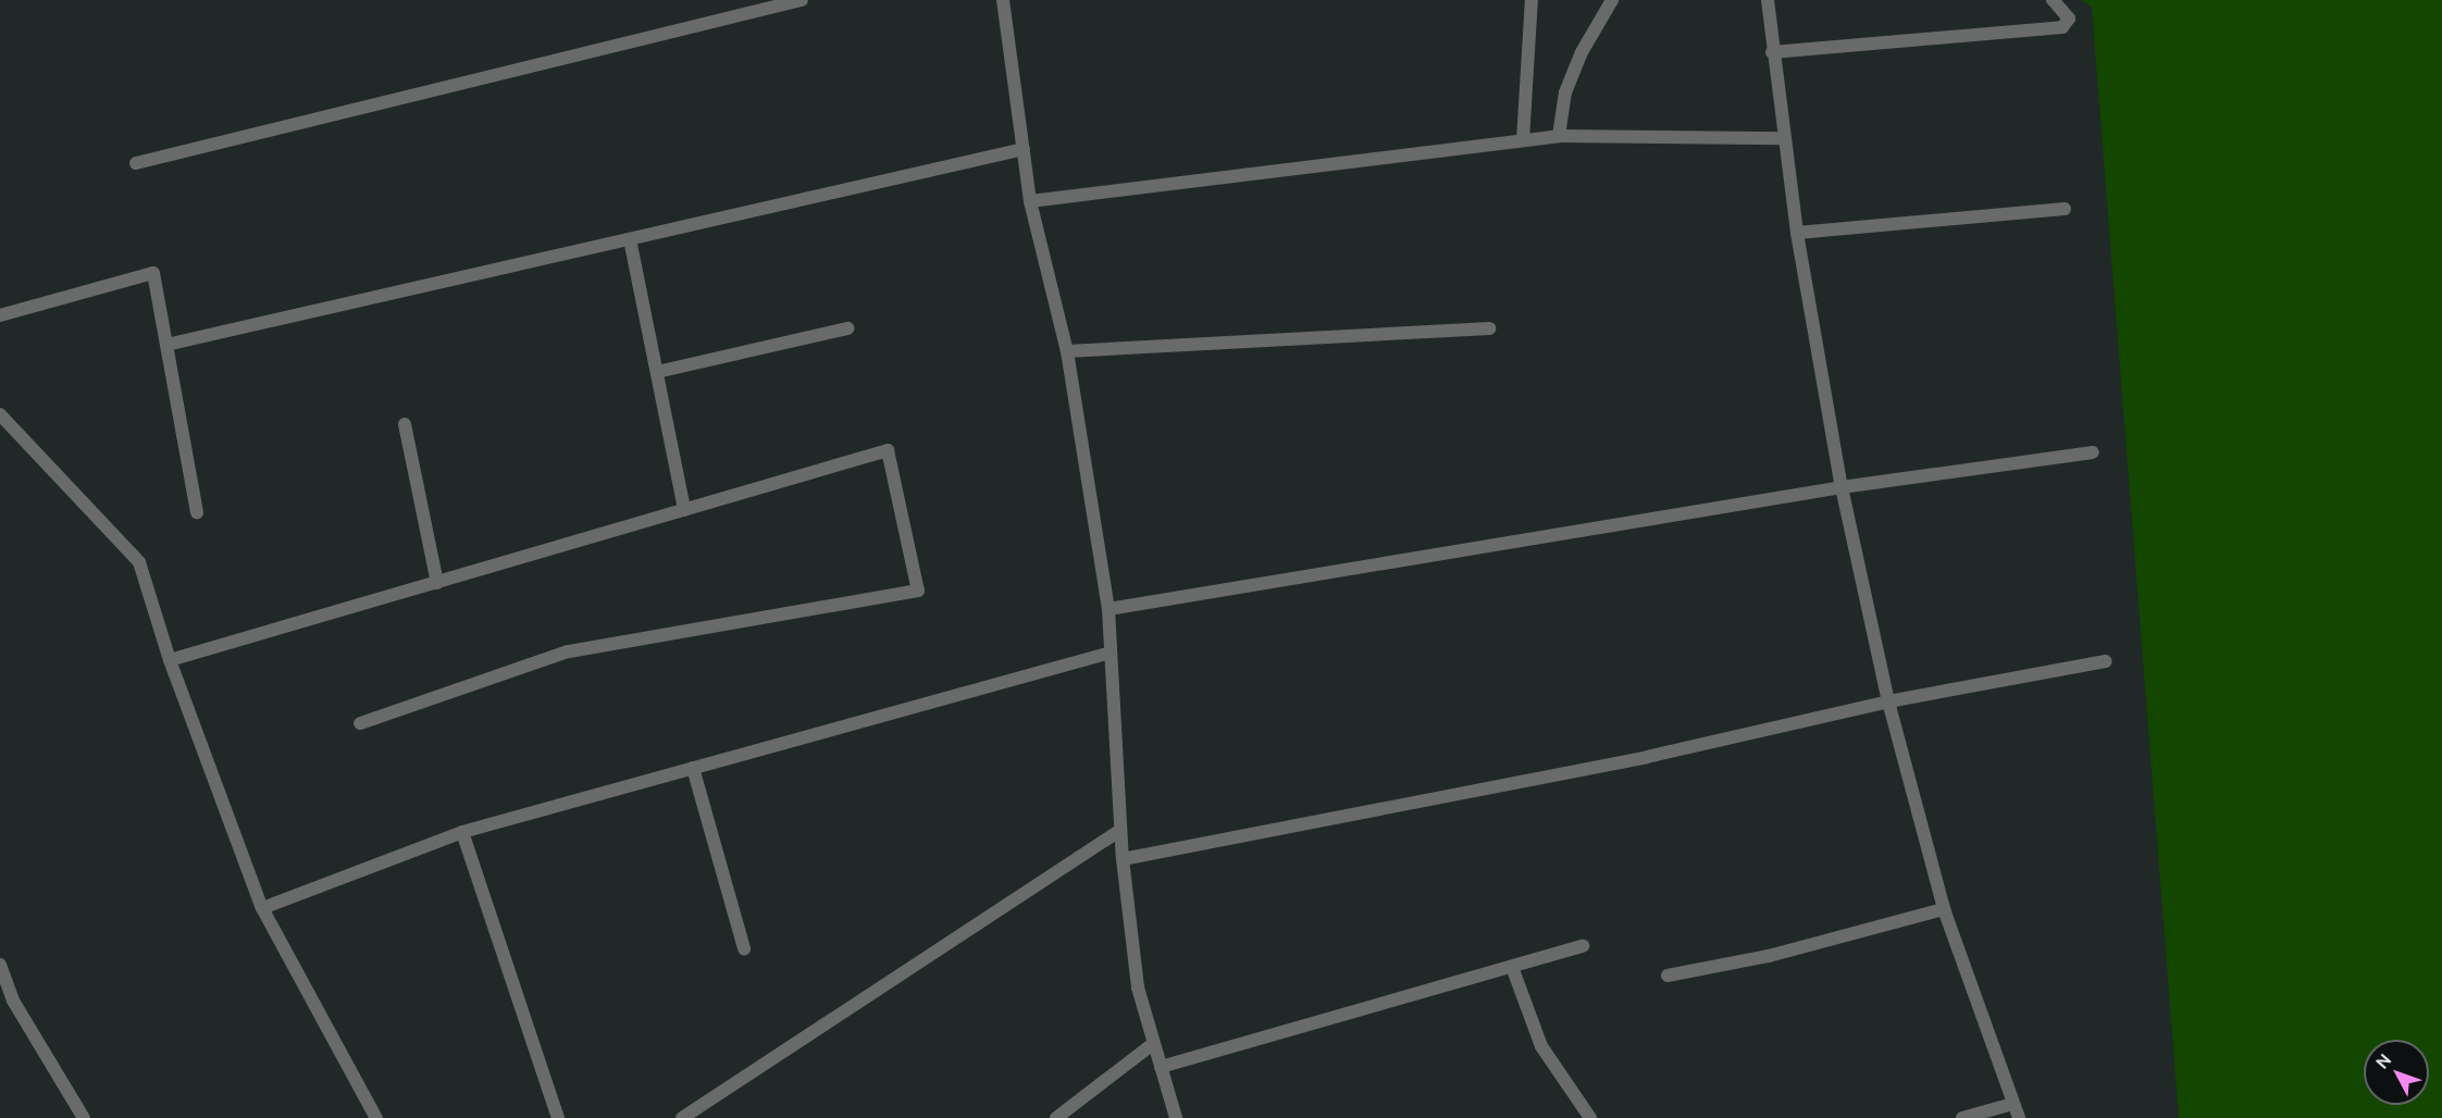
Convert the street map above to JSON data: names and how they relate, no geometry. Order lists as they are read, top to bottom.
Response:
{
  "north": "top left"
}
